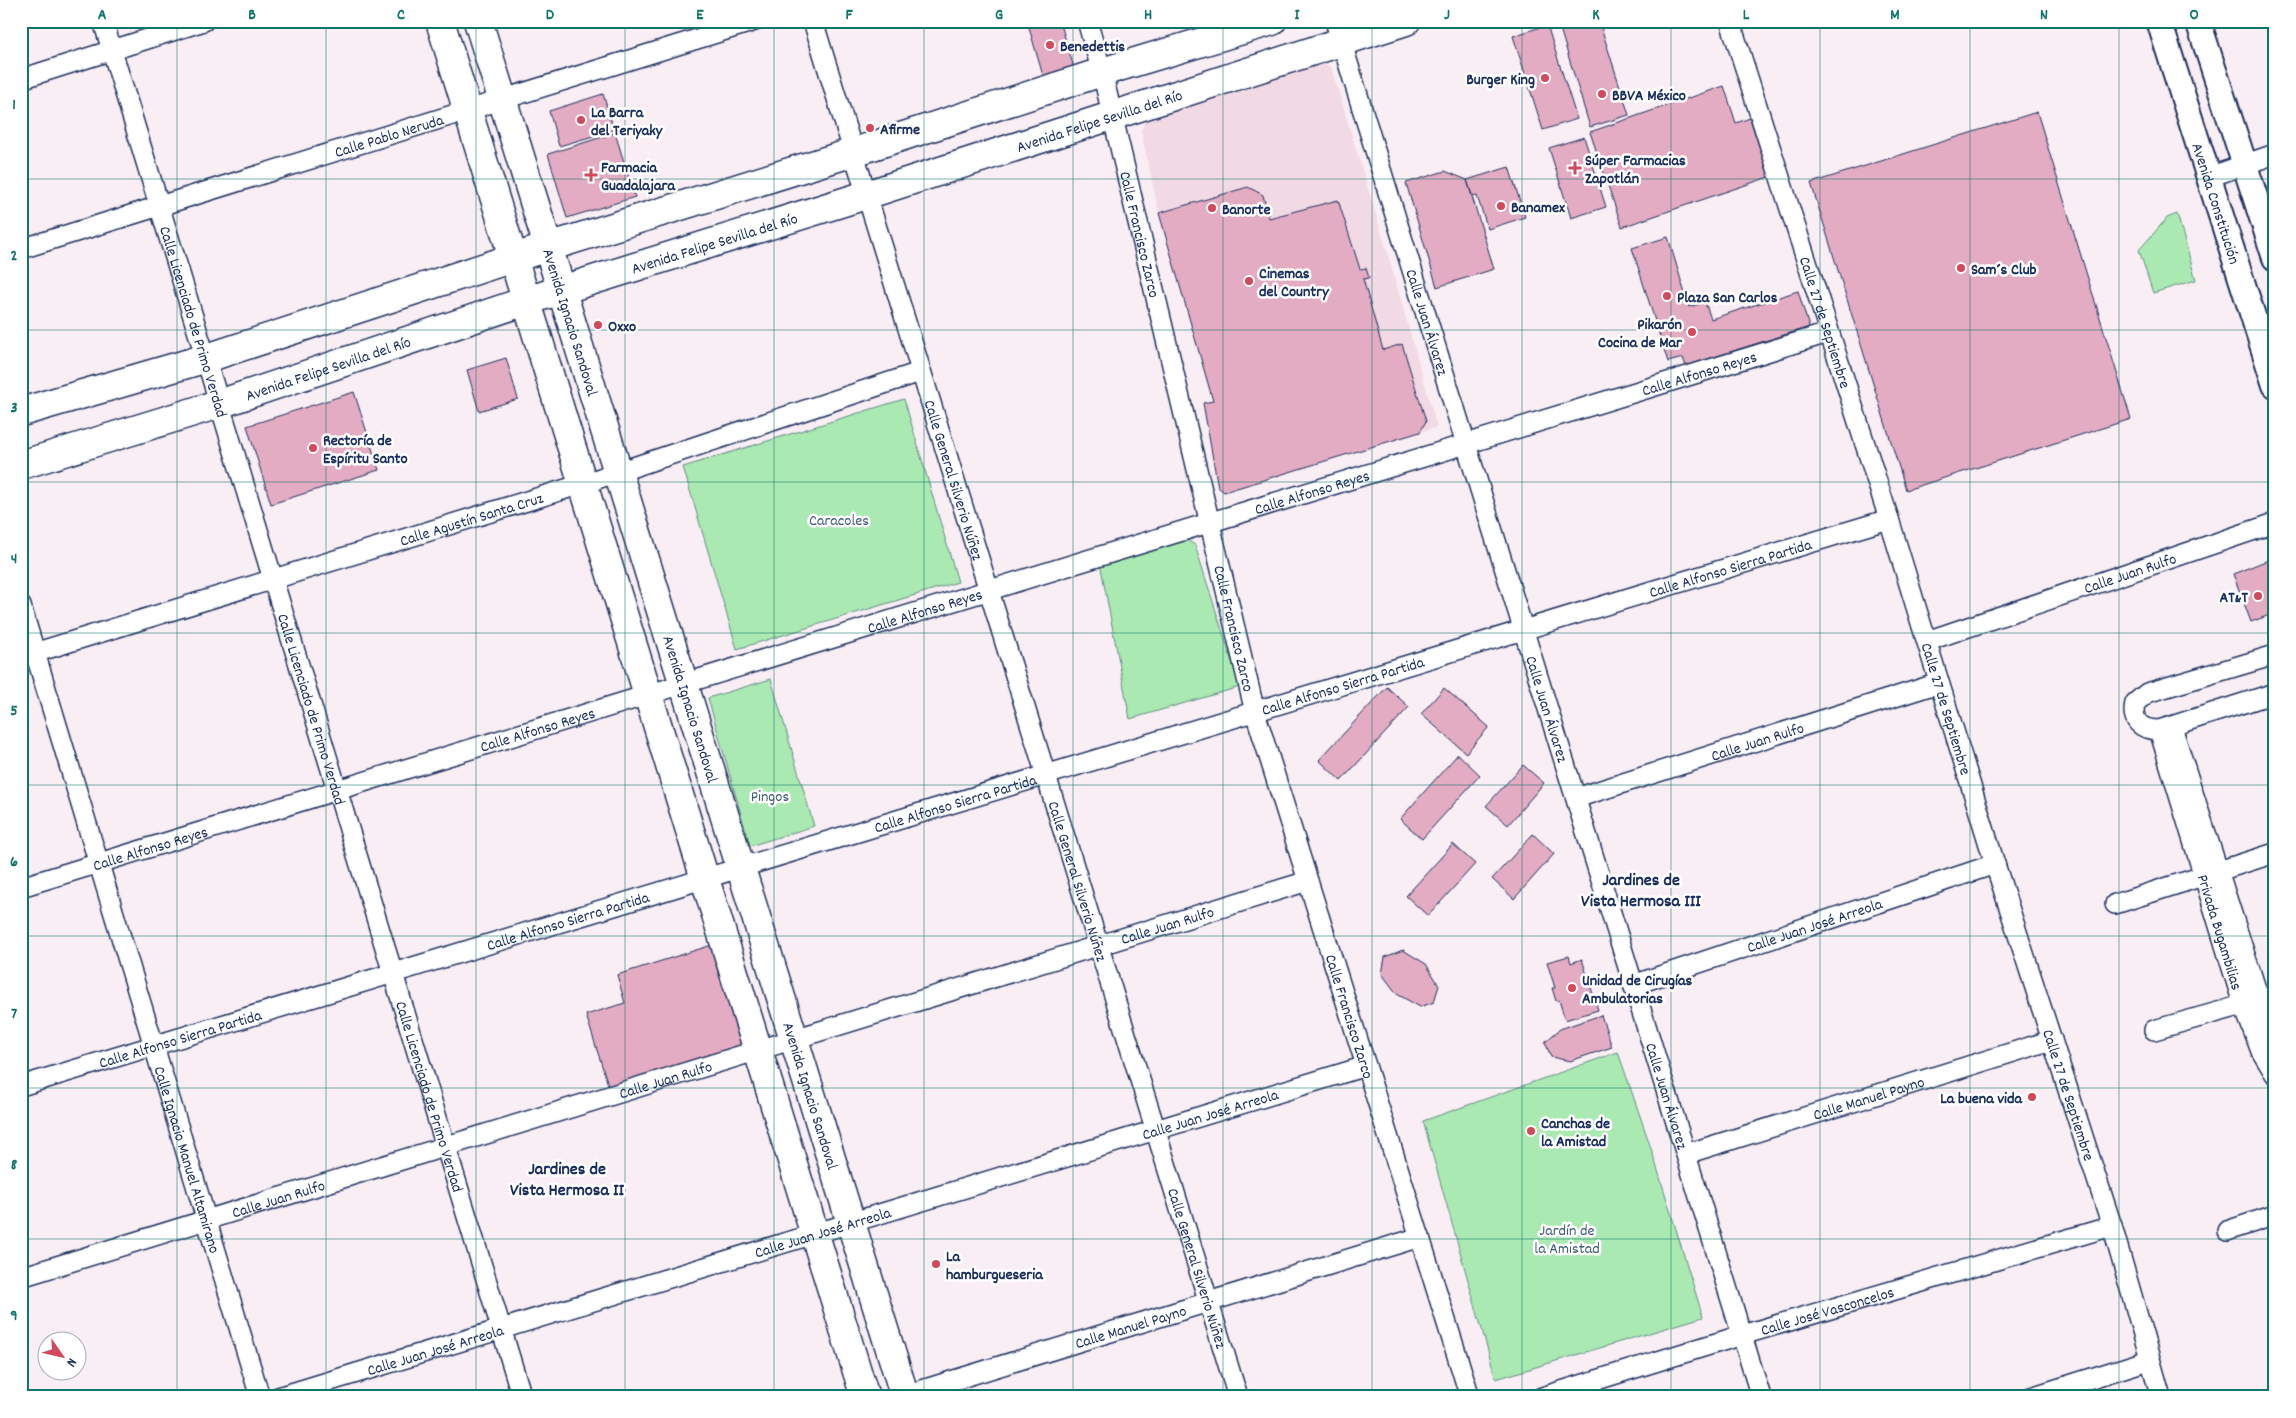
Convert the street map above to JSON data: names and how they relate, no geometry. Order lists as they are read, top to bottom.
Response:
{
  "streets": {
    "main road": ["Avenida Felipe Sevilla del Río", "Avenida Ignacio Sandoval"],
    "street": [
      "Calle Pablo Neruda",
      "Avenida Constitución",
      "Calle Francisco Zarco",
      "Calle Licenciado de Primo Verdad",
      "Calle Juan Álvarez",
      "Calle 27 de Septiembre",
      "Calle Alfonso Reyes",
      "Calle General Silverio Núñez",
      "Calle Agustín Santa Cruz",
      "Calle Alfonso Sierra Partida",
      "Calle Juan Rulfo",
      "Calle Juan José Arreola",
      "Privada Bugambilias",
      "Calle Manuel Payno",
      "Calle Ignacio Manuel Altamirano",
      "Calle José Vasconcelos"
    ]
  },
  "crossings": [
    ["Avenida Felipe Sevilla del Río", "Calle Francisco Zarco"],
    ["Avenida Felipe Sevilla del Río", "Calle Licenciado de Primo Verdad"],
    ["Avenida Felipe Sevilla del Río", "Avenida Ignacio Sandoval"],
    ["Avenida Felipe Sevilla del Río", "Calle Juan Álvarez"],
    ["Avenida Felipe Sevilla del Río", "Calle General Silverio Núñez"],
    ["Calle Pablo Neruda", "Calle Licenciado de Primo Verdad"],
    ["Calle Pablo Neruda", "Avenida Ignacio Sandoval"],
    ["Calle Francisco Zarco", "Calle Alfonso Reyes"],
    ["Calle Francisco Zarco", "Calle Alfonso Sierra Partida"],
    ["Calle Francisco Zarco", "Calle Juan Rulfo"],
    ["Calle Francisco Zarco", "Calle Juan José Arreola"],
    ["Calle Francisco Zarco", "Calle Manuel Payno"],
    ["Calle Licenciado de Primo Verdad", "Calle Alfonso Reyes"],
    ["Calle Licenciado de Primo Verdad", "Calle Agustín Santa Cruz"],
    ["Calle Licenciado de Primo Verdad", "Calle Alfonso Sierra Partida"],
    ["Calle Licenciado de Primo Verdad", "Calle Juan Rulfo"],
    ["Calle Licenciado de Primo Verdad", "Calle Juan José Arreola"],
    ["Avenida Ignacio Sandoval", "Calle Alfonso Reyes"],
    ["Avenida Ignacio Sandoval", "Calle Agustín Santa Cruz"],
    ["Avenida Ignacio Sandoval", "Calle Alfonso Sierra Partida"],
    ["Avenida Ignacio Sandoval", "Calle Juan Rulfo"],
    ["Avenida Ignacio Sandoval", "Calle Juan José Arreola"],
    ["Avenida Ignacio Sandoval", "Calle Manuel Payno"],
    ["Calle Juan Álvarez", "Calle Alfonso Reyes"],
    ["Calle Juan Álvarez", "Calle Alfonso Sierra Partida"],
    ["Calle Juan Álvarez", "Calle Juan Rulfo"],
    ["Calle Juan Álvarez", "Calle Juan José Arreola"],
    ["Calle Juan Álvarez", "Calle Manuel Payno"],
    ["Calle Juan Álvarez", "Calle José Vasconcelos"],
    ["Calle 27 de Septiembre", "Calle Alfonso Reyes"],
    ["Calle 27 de Septiembre", "Calle Alfonso Sierra Partida"],
    ["Calle 27 de Septiembre", "Calle Juan Rulfo"],
    ["Calle 27 de Septiembre", "Calle Juan José Arreola"],
    ["Calle 27 de Septiembre", "Calle Manuel Payno"],
    ["Calle 27 de Septiembre", "Calle José Vasconcelos"],
    ["Calle Alfonso Reyes", "Calle General Silverio Núñez"],
    ["Calle Alfonso Reyes", "Calle Ignacio Manuel Altamirano"],
    ["Calle General Silverio Núñez", "Calle Agustín Santa Cruz"],
    ["Calle General Silverio Núñez", "Calle Alfonso Sierra Partida"],
    ["Calle General Silverio Núñez", "Calle Juan Rulfo"],
    ["Calle General Silverio Núñez", "Calle Juan José Arreola"],
    ["Calle General Silverio Núñez", "Calle Manuel Payno"],
    ["Calle Agustín Santa Cruz", "Calle Ignacio Manuel Altamirano"],
    ["Calle Alfonso Sierra Partida", "Calle Ignacio Manuel Altamirano"],
    ["Calle Juan Rulfo", "Calle Ignacio Manuel Altamirano"]
  ],
  "districts": ["Jardines de Vista Hermosa III", "Jardines de Vista Hermosa II"],
  "parks": ["Caracoles", "Pingos", "Jardín de la Amistad"],
  "places": {
    "other": [
      "Benedettis",
      "Burger King",
      "BBVA México",
      "La Barra del Teriyaky",
      "Afirme",
      "Banamex",
      "Banorte",
      "Sam´s Club",
      "Cinemas del Country",
      "Plaza San Carlos",
      "Oxxo",
      "Pikarón Cocina de Mar",
      "Rectoría de Espíritu Santo",
      "AT&T",
      "Unidad de Cirugías Ambulatorias",
      "La buena vida",
      "Canchas de la Amistad",
      "La hamburgueseria"
    ],
    "health": ["Súper Farmacias Zapotlán", "Farmacia Guadalajara"]
  },
  "north": "bottom right",
  "grid": {
    "columns": [
      "A",
      "B",
      "C",
      "D",
      "E",
      "F",
      "G",
      "H",
      "I",
      "J",
      "K",
      "L",
      "M",
      "N",
      "O"
    ],
    "rows": [
      "1",
      "2",
      "3",
      "4",
      "5",
      "6",
      "7",
      "8",
      "9"
    ]
  }
}
